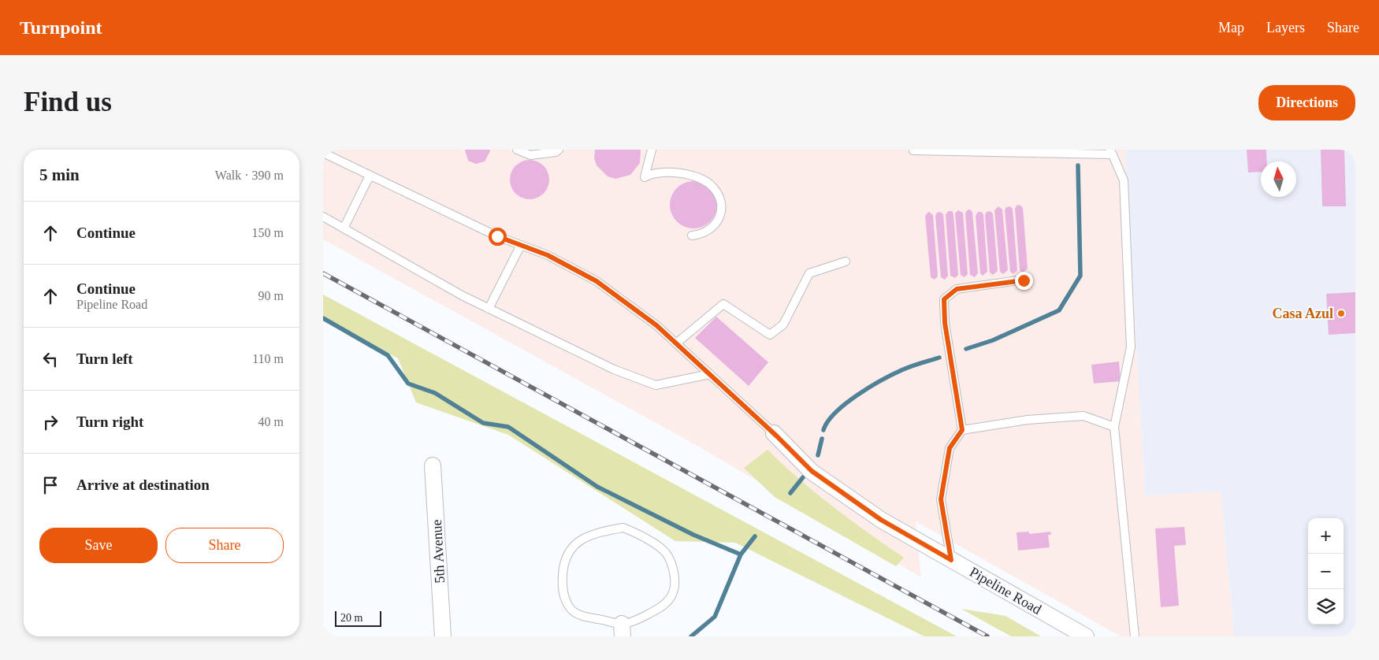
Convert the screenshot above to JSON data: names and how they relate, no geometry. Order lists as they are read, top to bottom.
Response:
{
  "streets": {
    "street": ["5th Avenue", "Pipeline Road"]
  },
  "places": ["Casa Azul"],
  "scale_bar": "20 m",
  "north": "top",
  "page": {
    "header": "Turnpoint",
    "nav": ["Map", "Layers", "Share"],
    "buttons": [
      "Directions",
      ["Save", "Share"]
    ],
    "title": "Find us",
    "heading": ["5 min", "Walk · 390 m"],
    "list": [
      ["Continue", "150 m"],
      ["Continue", "Pipeline Road", "90 m"],
      ["Turn left", "110 m"],
      ["Turn right", "40 m"],
      "Arrive at destination"
    ],
    "map_buttons": ["+", "−"],
    "scale": "20 m"
  }
}
